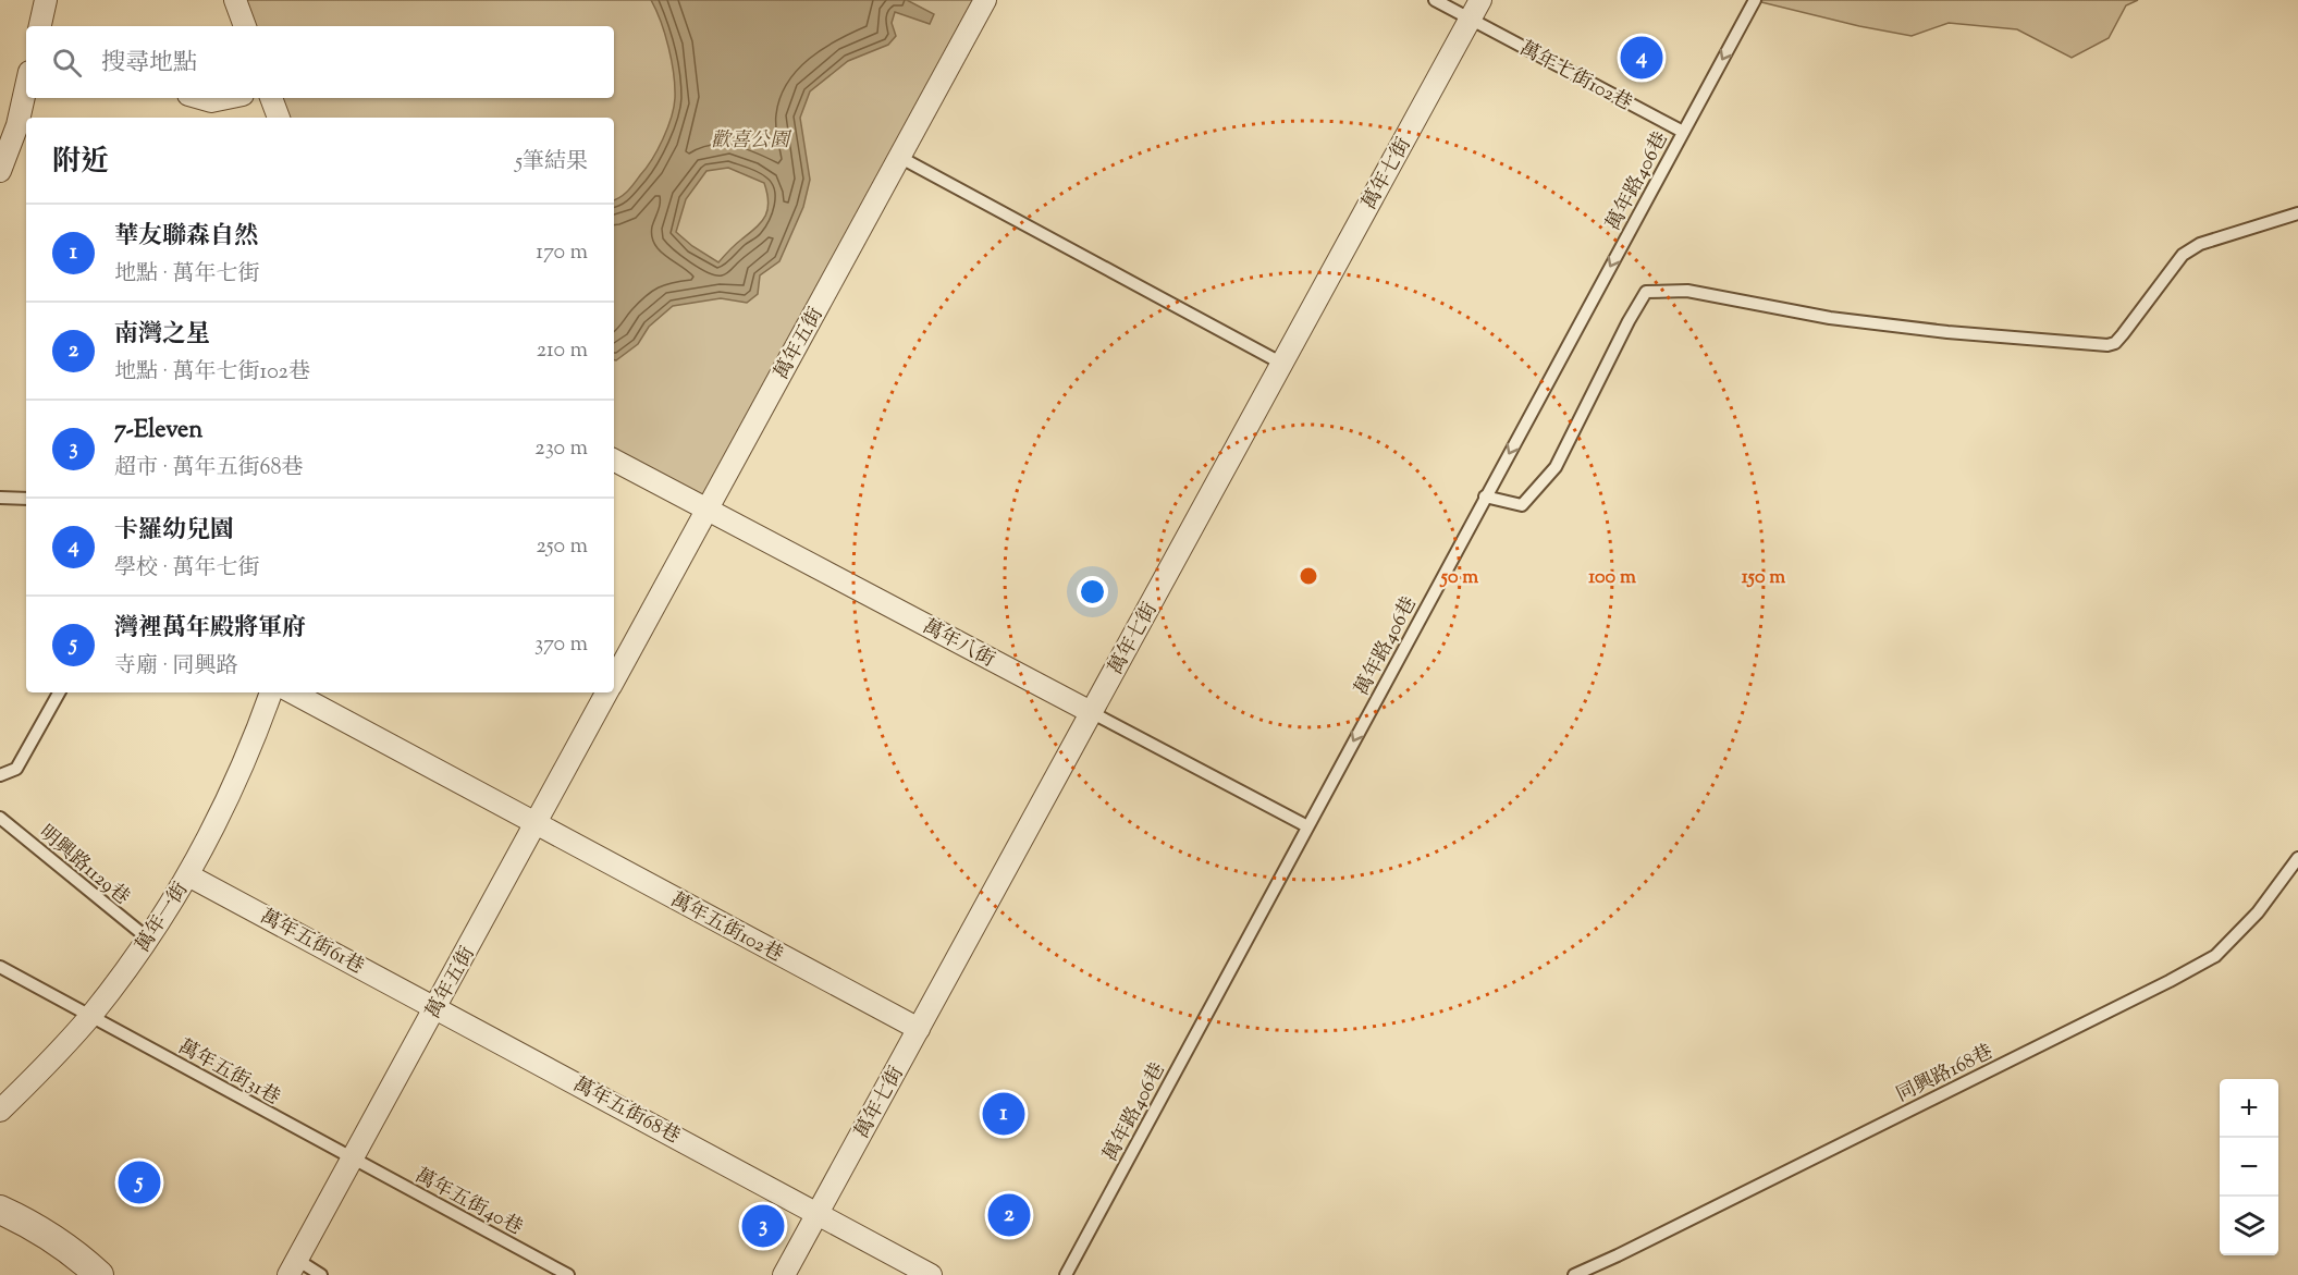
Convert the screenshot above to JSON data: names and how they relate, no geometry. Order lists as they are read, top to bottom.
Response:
{
  "streets": {
    "street": [
      "萬年七街",
      "萬年五街",
      "萬年八街",
      "萬年一街",
      "萬年五街102巷",
      "萬年五街61巷",
      "萬年五街68巷"
    ],
    "lane": [
      "萬年七街102巷",
      "萬年路406巷",
      "明興路1129巷",
      "萬年五街31巷",
      "同興路168巷",
      "萬年五街40巷"
    ]
  },
  "crossings": [
    ["萬年七街102巷", "萬年七街"],
    ["萬年七街102巷", "萬年路406巷"],
    ["萬年七街", "萬年八街"],
    ["萬年七街", "萬年五街102巷"],
    ["萬年七街", "萬年五街68巷"],
    ["萬年路406巷", "萬年八街"],
    ["萬年五街", "萬年八街"],
    ["萬年五街", "萬年五街102巷"],
    ["萬年五街", "萬年五街61巷"],
    ["萬年五街", "萬年五街31巷"],
    ["萬年五街", "萬年五街68巷"],
    ["萬年五街", "萬年五街40巷"],
    ["明興路1129巷", "萬年一街"],
    ["萬年一街", "萬年五街61巷"],
    ["萬年一街", "萬年五街31巷"],
    ["萬年五街61巷", "萬年五街68巷"],
    ["萬年五街31巷", "萬年五街40巷"]
  ],
  "one_way": ["萬年路406巷"],
  "parks": ["歡喜公園"],
  "page": {
    "search": "搜尋地點",
    "pins": [
      "4",
      "1",
      "5",
      "2",
      "3"
    ],
    "heading": ["附近", "5筆結果"],
    "list": [
      {
        "mark": "1",
        "name": "華友聯森自然",
        "note": "地點 · 萬年七街",
        "value": "170 m"
      },
      {
        "mark": "2",
        "name": "南灣之星",
        "note": "地點 · 萬年七街102巷",
        "value": "210 m"
      },
      {
        "mark": "3",
        "name": "7-Eleven",
        "note": "超市 · 萬年五街68巷",
        "value": "230 m"
      },
      {
        "mark": "4",
        "name": "卡羅幼兒園",
        "note": "學校 · 萬年七街",
        "value": "250 m"
      },
      {
        "mark": "5",
        "name": "灣裡萬年殿將軍府",
        "note": "寺廟 · 同興路",
        "value": "370 m"
      }
    ],
    "map_buttons": ["+", "−"]
  },
  "rings": ["50 m", "100 m", "150 m"]
}
